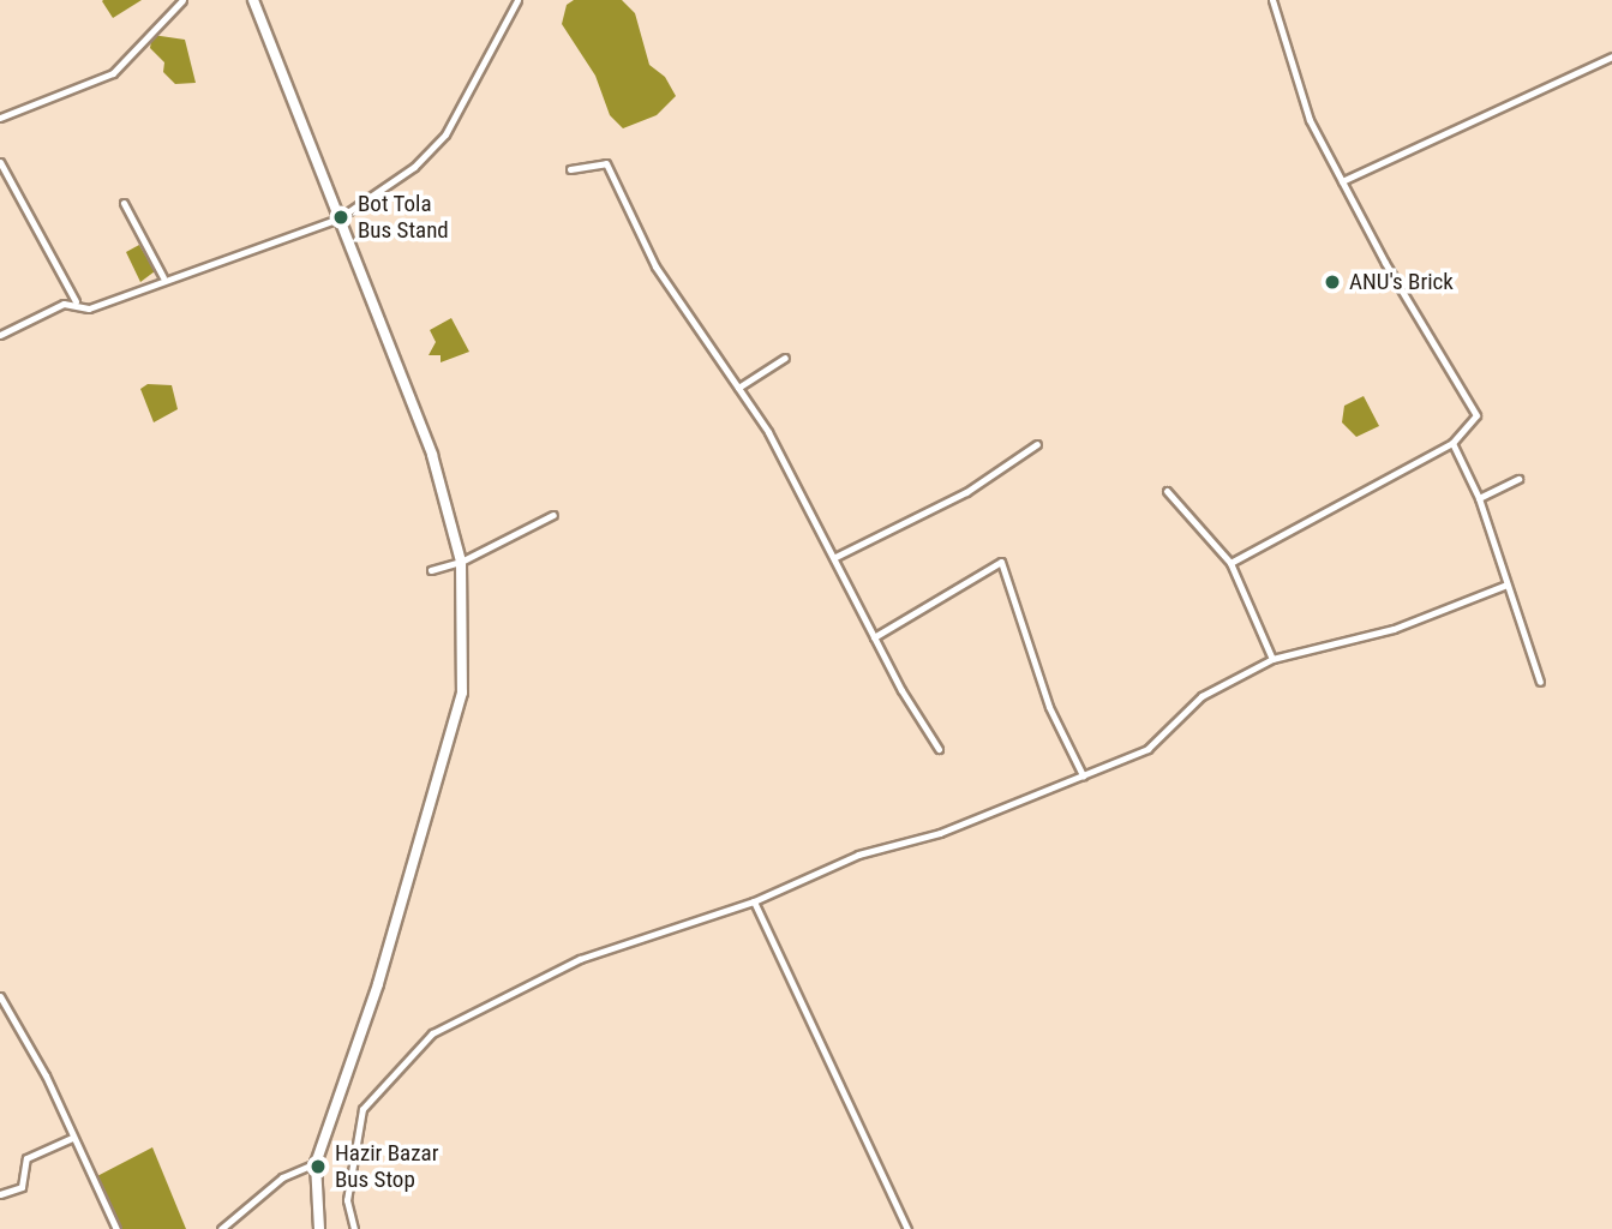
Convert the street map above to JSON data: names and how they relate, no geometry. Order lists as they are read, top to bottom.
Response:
{
  "places": ["Bot Tola Bus Stand", "ANU's Brick", "Hazir Bazar Bus Stop"]
}
